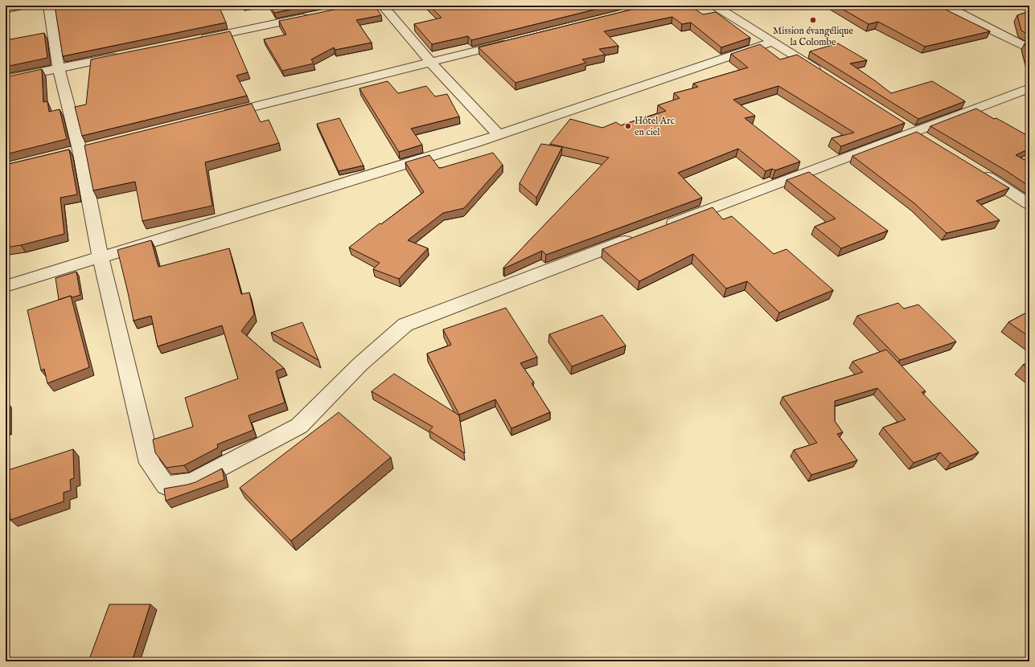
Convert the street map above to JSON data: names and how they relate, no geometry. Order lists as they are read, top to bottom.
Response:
{
  "places": ["Mission évangélique la Colombe", "Hôtel Arc en ciel"]
}
